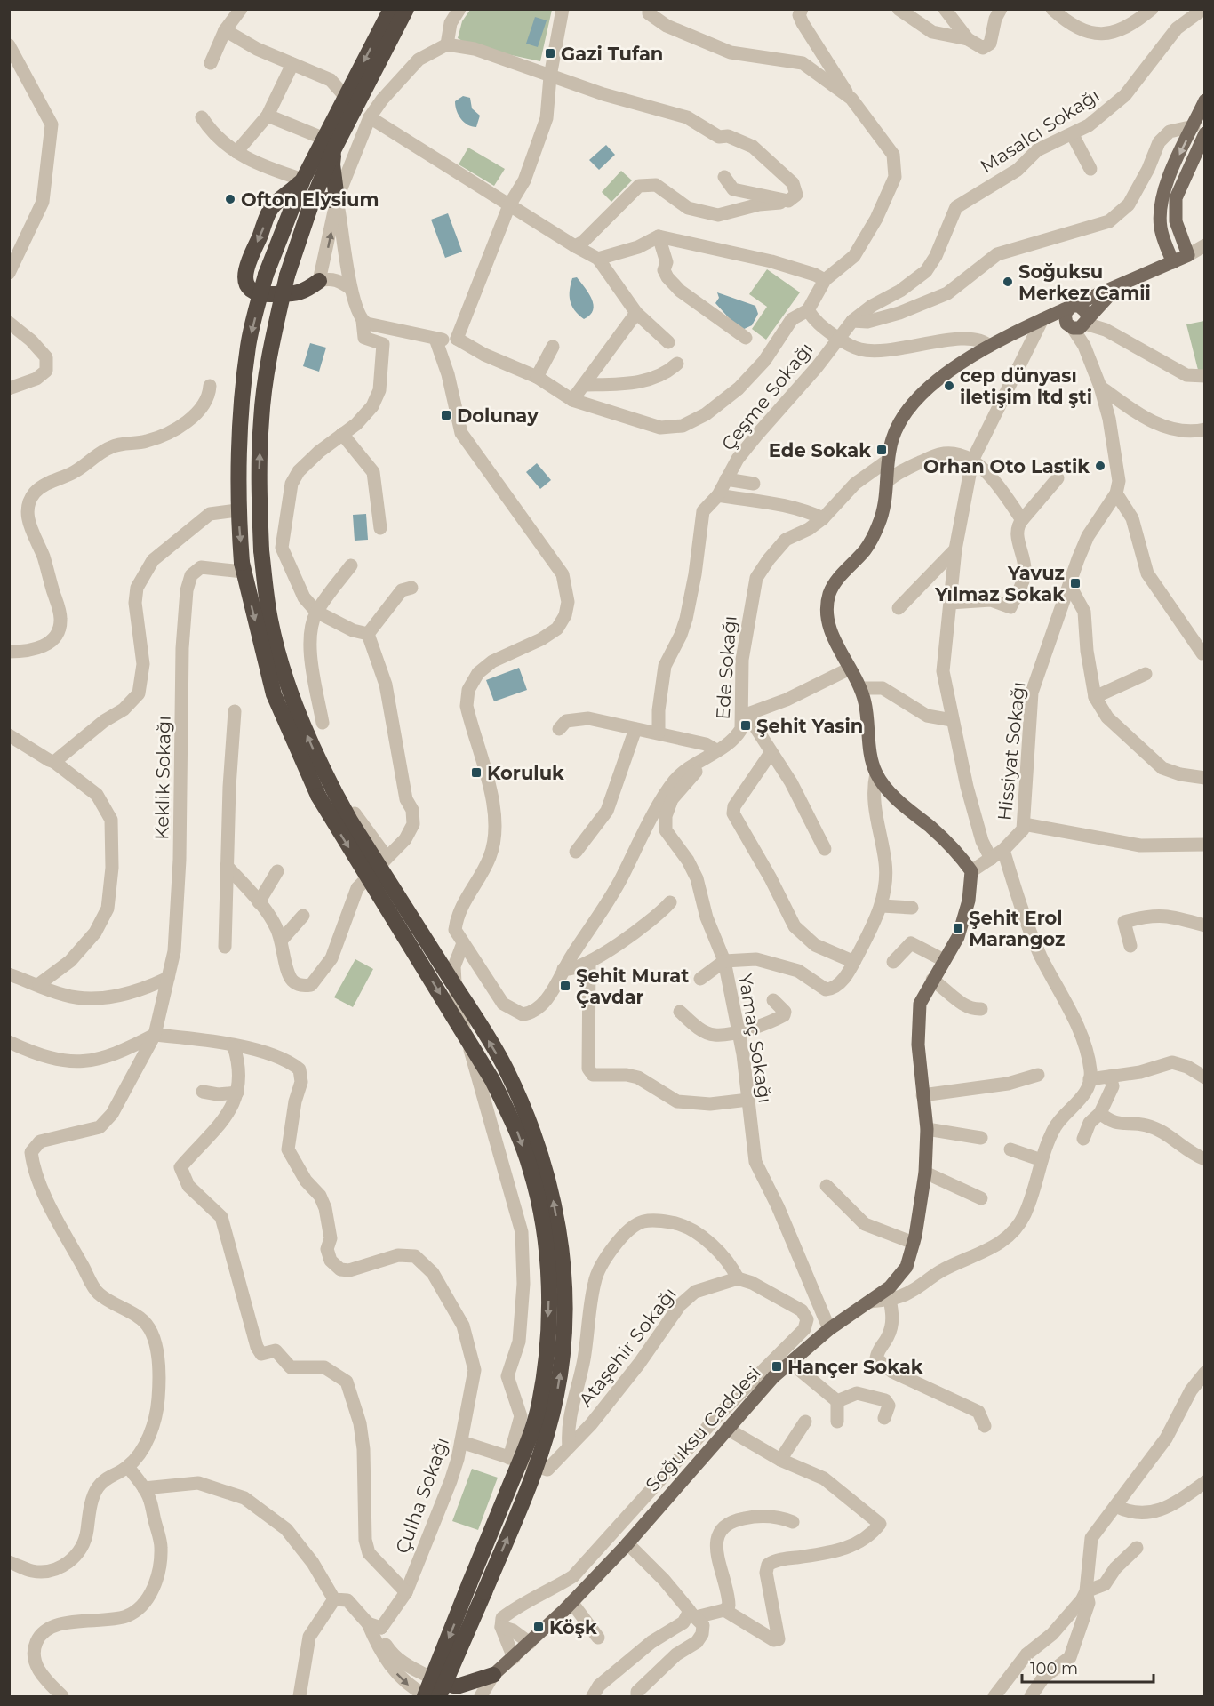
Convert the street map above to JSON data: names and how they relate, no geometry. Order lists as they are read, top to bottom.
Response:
{
  "streets": {
    "main road": ["Soğuksu Caddesi"],
    "street": [
      "Masalcı Sokağı",
      "Çeşme Sokağı",
      "Ede Sokağı",
      "Hissiyat Sokağı",
      "Keklik Sokağı",
      "Yamaç Sokağı",
      "Ataşehir Sokağı",
      "Çulha Sokağı"
    ]
  },
  "crossings": [
    ["Masalcı Sokağı", "Çeşme Sokağı"],
    ["Ede Sokağı", "Yamaç Sokağı"],
    ["Hissiyat Sokağı", "Soğuksu Caddesi"],
    ["Keklik Sokağı", "Çulha Sokağı"],
    ["Yamaç Sokağı", "Soğuksu Caddesi"],
    ["Ataşehir Sokağı", "Çulha Sokağı"]
  ],
  "places": {
    "transit": [
      "Gazi Tufan",
      "Dolunay",
      "Ede Sokak",
      "Yavuz Yılmaz Sokak",
      "Şehit Yasin",
      "Koruluk",
      "Şehit Erol Marangoz",
      "Şehit Murat Çavdar",
      "Hançer Sokak",
      "Köşk"
    ],
    "other": [
      "Ofton Elysium",
      "Soğuksu Merkez Camii",
      "cep dünyası iletişim ltd şti",
      "Orhan Oto Lastik"
    ]
  },
  "scale_bar": "100 m"
}
